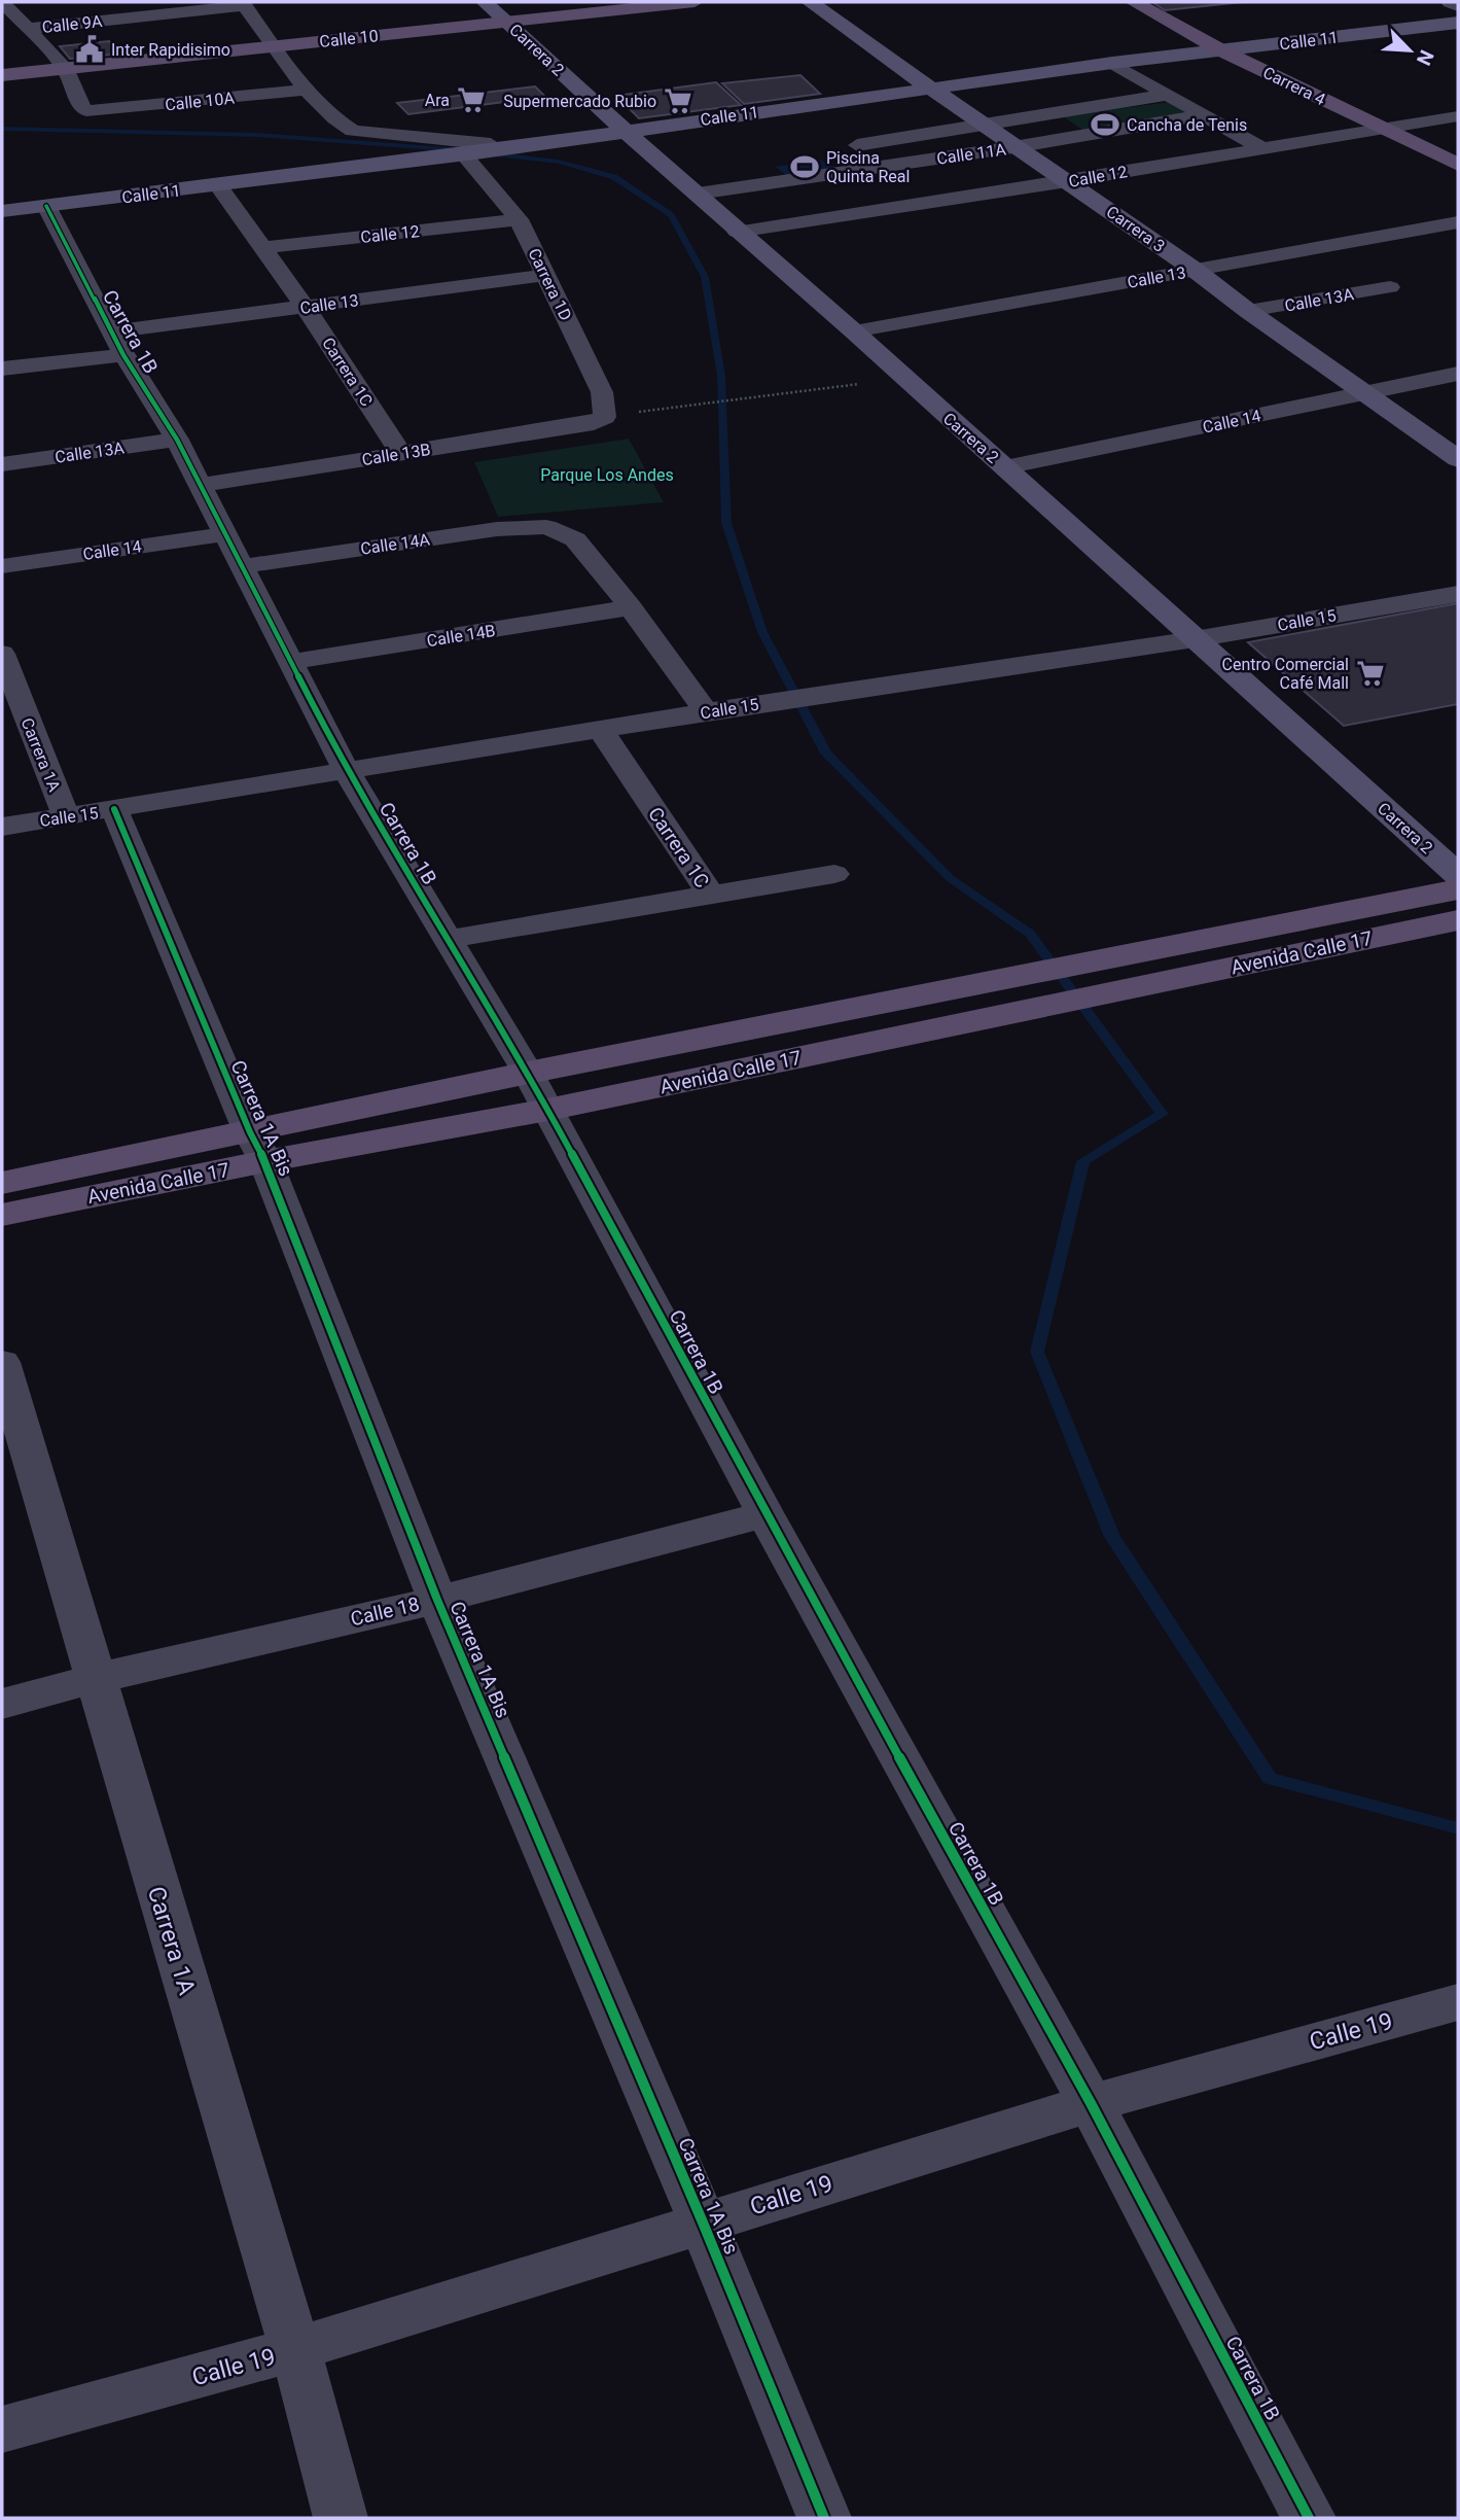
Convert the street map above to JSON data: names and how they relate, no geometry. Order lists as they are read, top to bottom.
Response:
{
  "streets": {
    "main road": [
      "Calle 10",
      "Calle 11",
      "Carrera 2",
      "Carrera 4",
      "Carrera 3",
      "Avenida Calle 17"
    ],
    "street": [
      "Calle 9A",
      "Calle 10A",
      "Calle 11A",
      "Calle 12",
      "Calle 13",
      "Carrera 1D",
      "Calle 13A",
      "Carrera 1B",
      "Carrera 1C",
      "Calle 14",
      "Calle 13B",
      "Calle 14A",
      "Calle 15",
      "Calle 14B",
      "Carrera 1A",
      "Carrera 1A Bis",
      "Calle 18",
      "Calle 19"
    ]
  },
  "crossings": [
    ["Calle 10", "Carrera 2"],
    ["Calle 10", "Calle 10A"],
    ["Calle 11", "Carrera 2"],
    ["Calle 11", "Carrera 4"],
    ["Calle 11", "Carrera 3"],
    ["Calle 11", "Carrera 1D"],
    ["Calle 11", "Carrera 1B"],
    ["Calle 11", "Carrera 1C"],
    ["Carrera 2", "Calle 11A"],
    ["Carrera 2", "Calle 12"],
    ["Carrera 2", "Calle 13"],
    ["Carrera 2", "Calle 14"],
    ["Carrera 2", "Calle 15"],
    ["Carrera 4", "Calle 12"],
    ["Calle 11A", "Carrera 3"],
    ["Calle 12", "Carrera 3"],
    ["Calle 12", "Carrera 1D"],
    ["Calle 12", "Carrera 1C"],
    ["Carrera 3", "Calle 13"],
    ["Carrera 3", "Calle 13A"],
    ["Carrera 3", "Calle 14"],
    ["Calle 13", "Carrera 1D"],
    ["Calle 13", "Carrera 1B"],
    ["Calle 13", "Carrera 1C"],
    ["Carrera 1D", "Calle 13B"],
    ["Calle 13A", "Carrera 1B"],
    ["Carrera 1B", "Calle 14"],
    ["Carrera 1B", "Calle 13B"],
    ["Carrera 1B", "Calle 14A"],
    ["Carrera 1B", "Calle 15"],
    ["Carrera 1B", "Calle 14B"],
    ["Carrera 1B", "Avenida Calle 17"],
    ["Carrera 1B", "Calle 18"],
    ["Carrera 1B", "Calle 19"],
    ["Carrera 1C", "Calle 13B"],
    ["Carrera 1C", "Calle 15"],
    ["Calle 14A", "Calle 14B"],
    ["Calle 15", "Carrera 1A"],
    ["Calle 15", "Carrera 1A Bis"],
    ["Carrera 1A", "Calle 18"],
    ["Carrera 1A", "Calle 19"],
    ["Avenida Calle 17", "Carrera 1A Bis"],
    ["Carrera 1A Bis", "Calle 18"],
    ["Carrera 1A Bis", "Calle 19"]
  ],
  "parks": ["Parque Los Andes"],
  "places": {
    "public building": ["Inter Rapidisimo"],
    "supermarket": ["Ara", "Supermercado Rubio", "Centro Comercial Café Mall"],
    "sports": ["Cancha de Tenis", "Piscina Quinta Real"]
  },
  "north": "bottom right"
}
